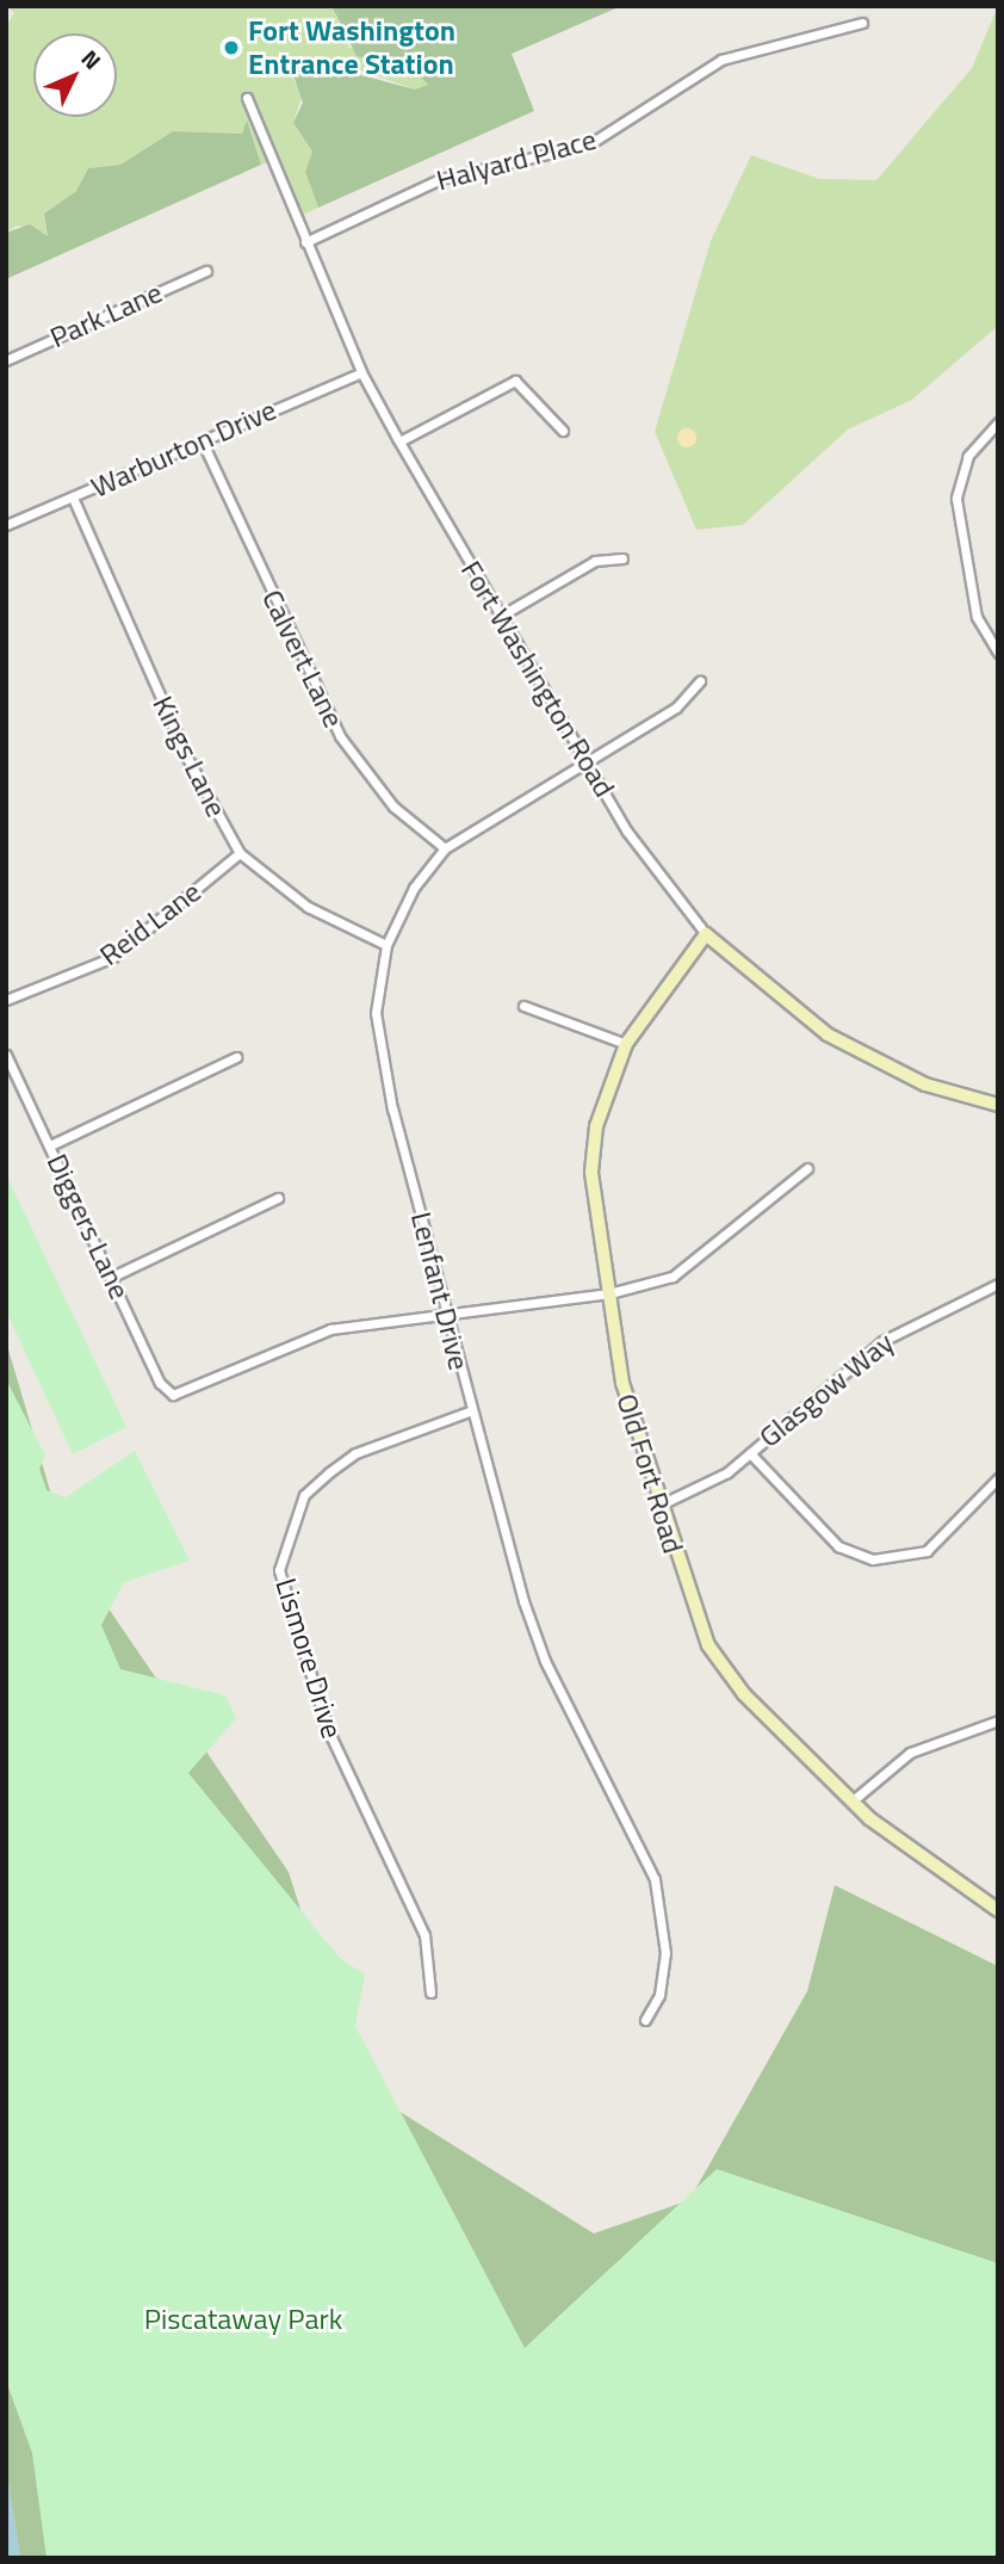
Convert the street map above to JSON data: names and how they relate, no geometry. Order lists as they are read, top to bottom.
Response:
{
  "streets": {
    "main road": ["Fort Washington Road", "Old Fort Road"],
    "street": [
      "Halyard Place",
      "Park Lane",
      "Warburton Drive",
      "Calvert Lane",
      "Kings Lane",
      "Reid Lane",
      "Diggers Lane",
      "Lenfant Drive",
      "Glasgow Way",
      "Lismore Drive"
    ]
  },
  "crossings": [
    ["Halyard Place", "Fort Washington Road"],
    ["Warburton Drive", "Calvert Lane"],
    ["Warburton Drive", "Fort Washington Road"],
    ["Warburton Drive", "Kings Lane"],
    ["Calvert Lane", "Lenfant Drive"],
    ["Fort Washington Road", "Lenfant Drive"],
    ["Fort Washington Road", "Old Fort Road"],
    ["Kings Lane", "Reid Lane"],
    ["Kings Lane", "Lenfant Drive"],
    ["Diggers Lane", "Lenfant Drive"],
    ["Lenfant Drive", "Lismore Drive"],
    ["Glasgow Way", "Old Fort Road"]
  ],
  "parks": ["Piscataway Park"],
  "places": ["Fort Washington Entrance Station"],
  "north": "top right"
}
